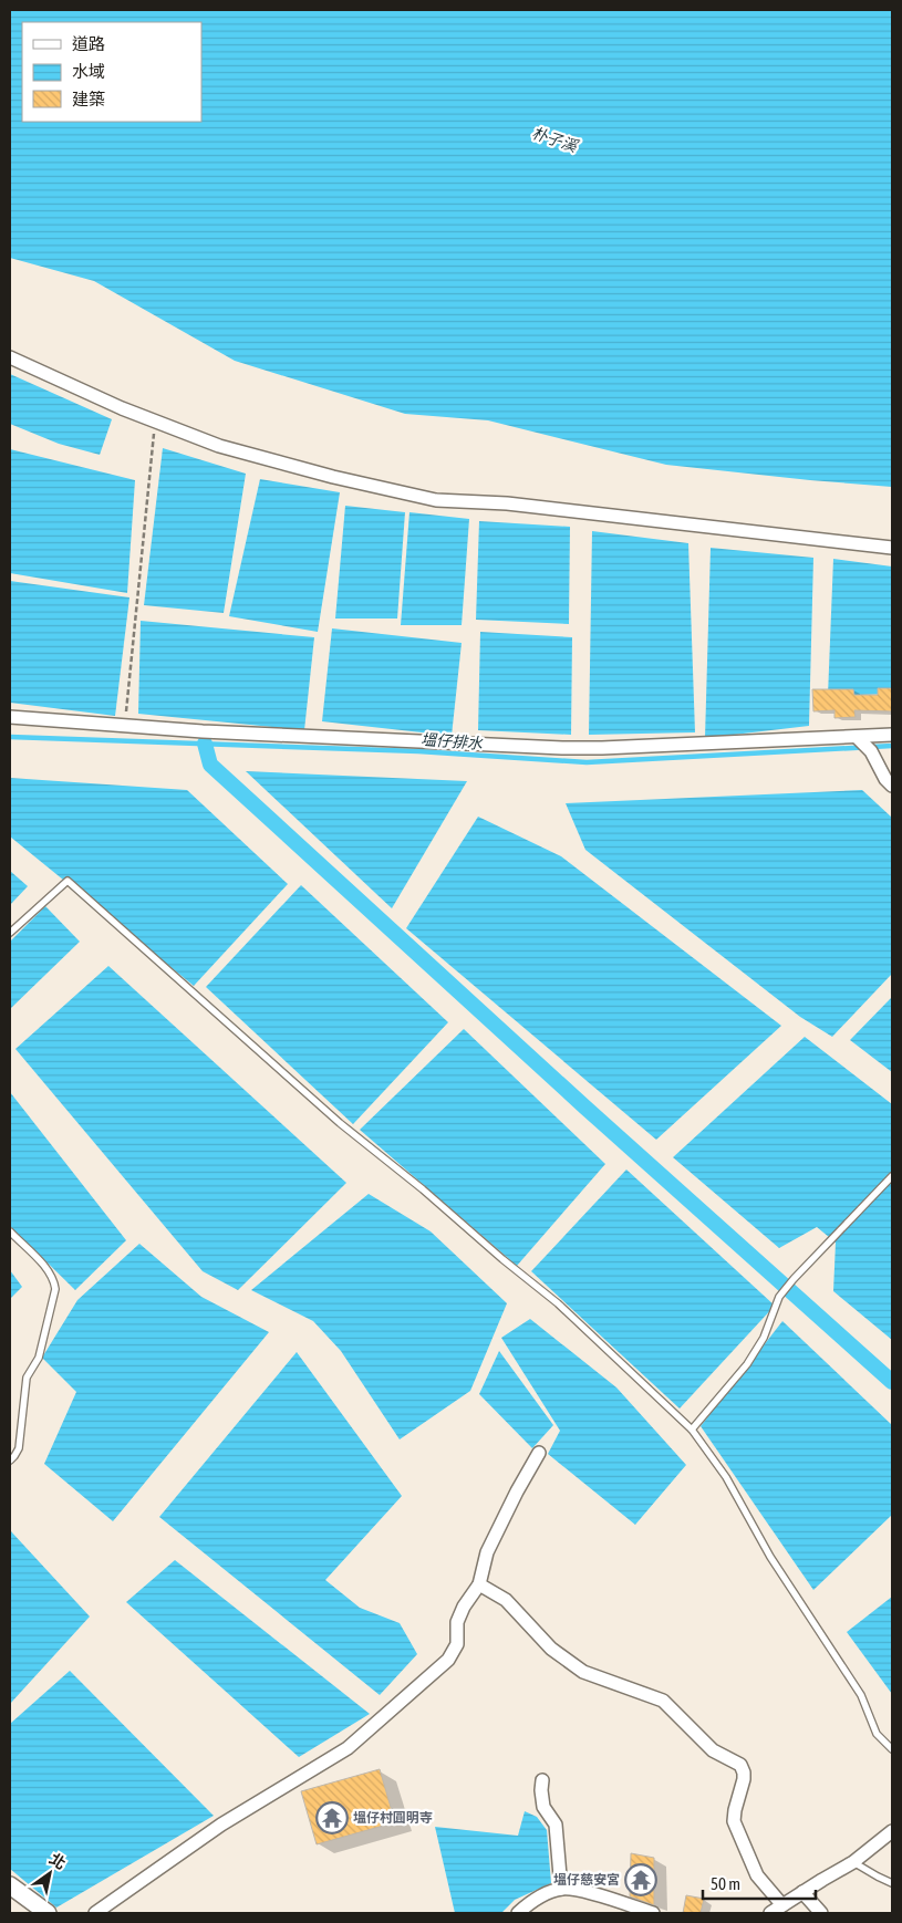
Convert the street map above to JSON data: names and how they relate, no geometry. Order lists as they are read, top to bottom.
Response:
{
  "water": ["朴子溪", "塭仔排水"],
  "places": {
    "temple": ["塭仔村圓明寺", "塭仔慈安宮"]
  },
  "legend": ["道路", "水域", "建築"],
  "scale_bar": "50 m",
  "north": "top right"
}
